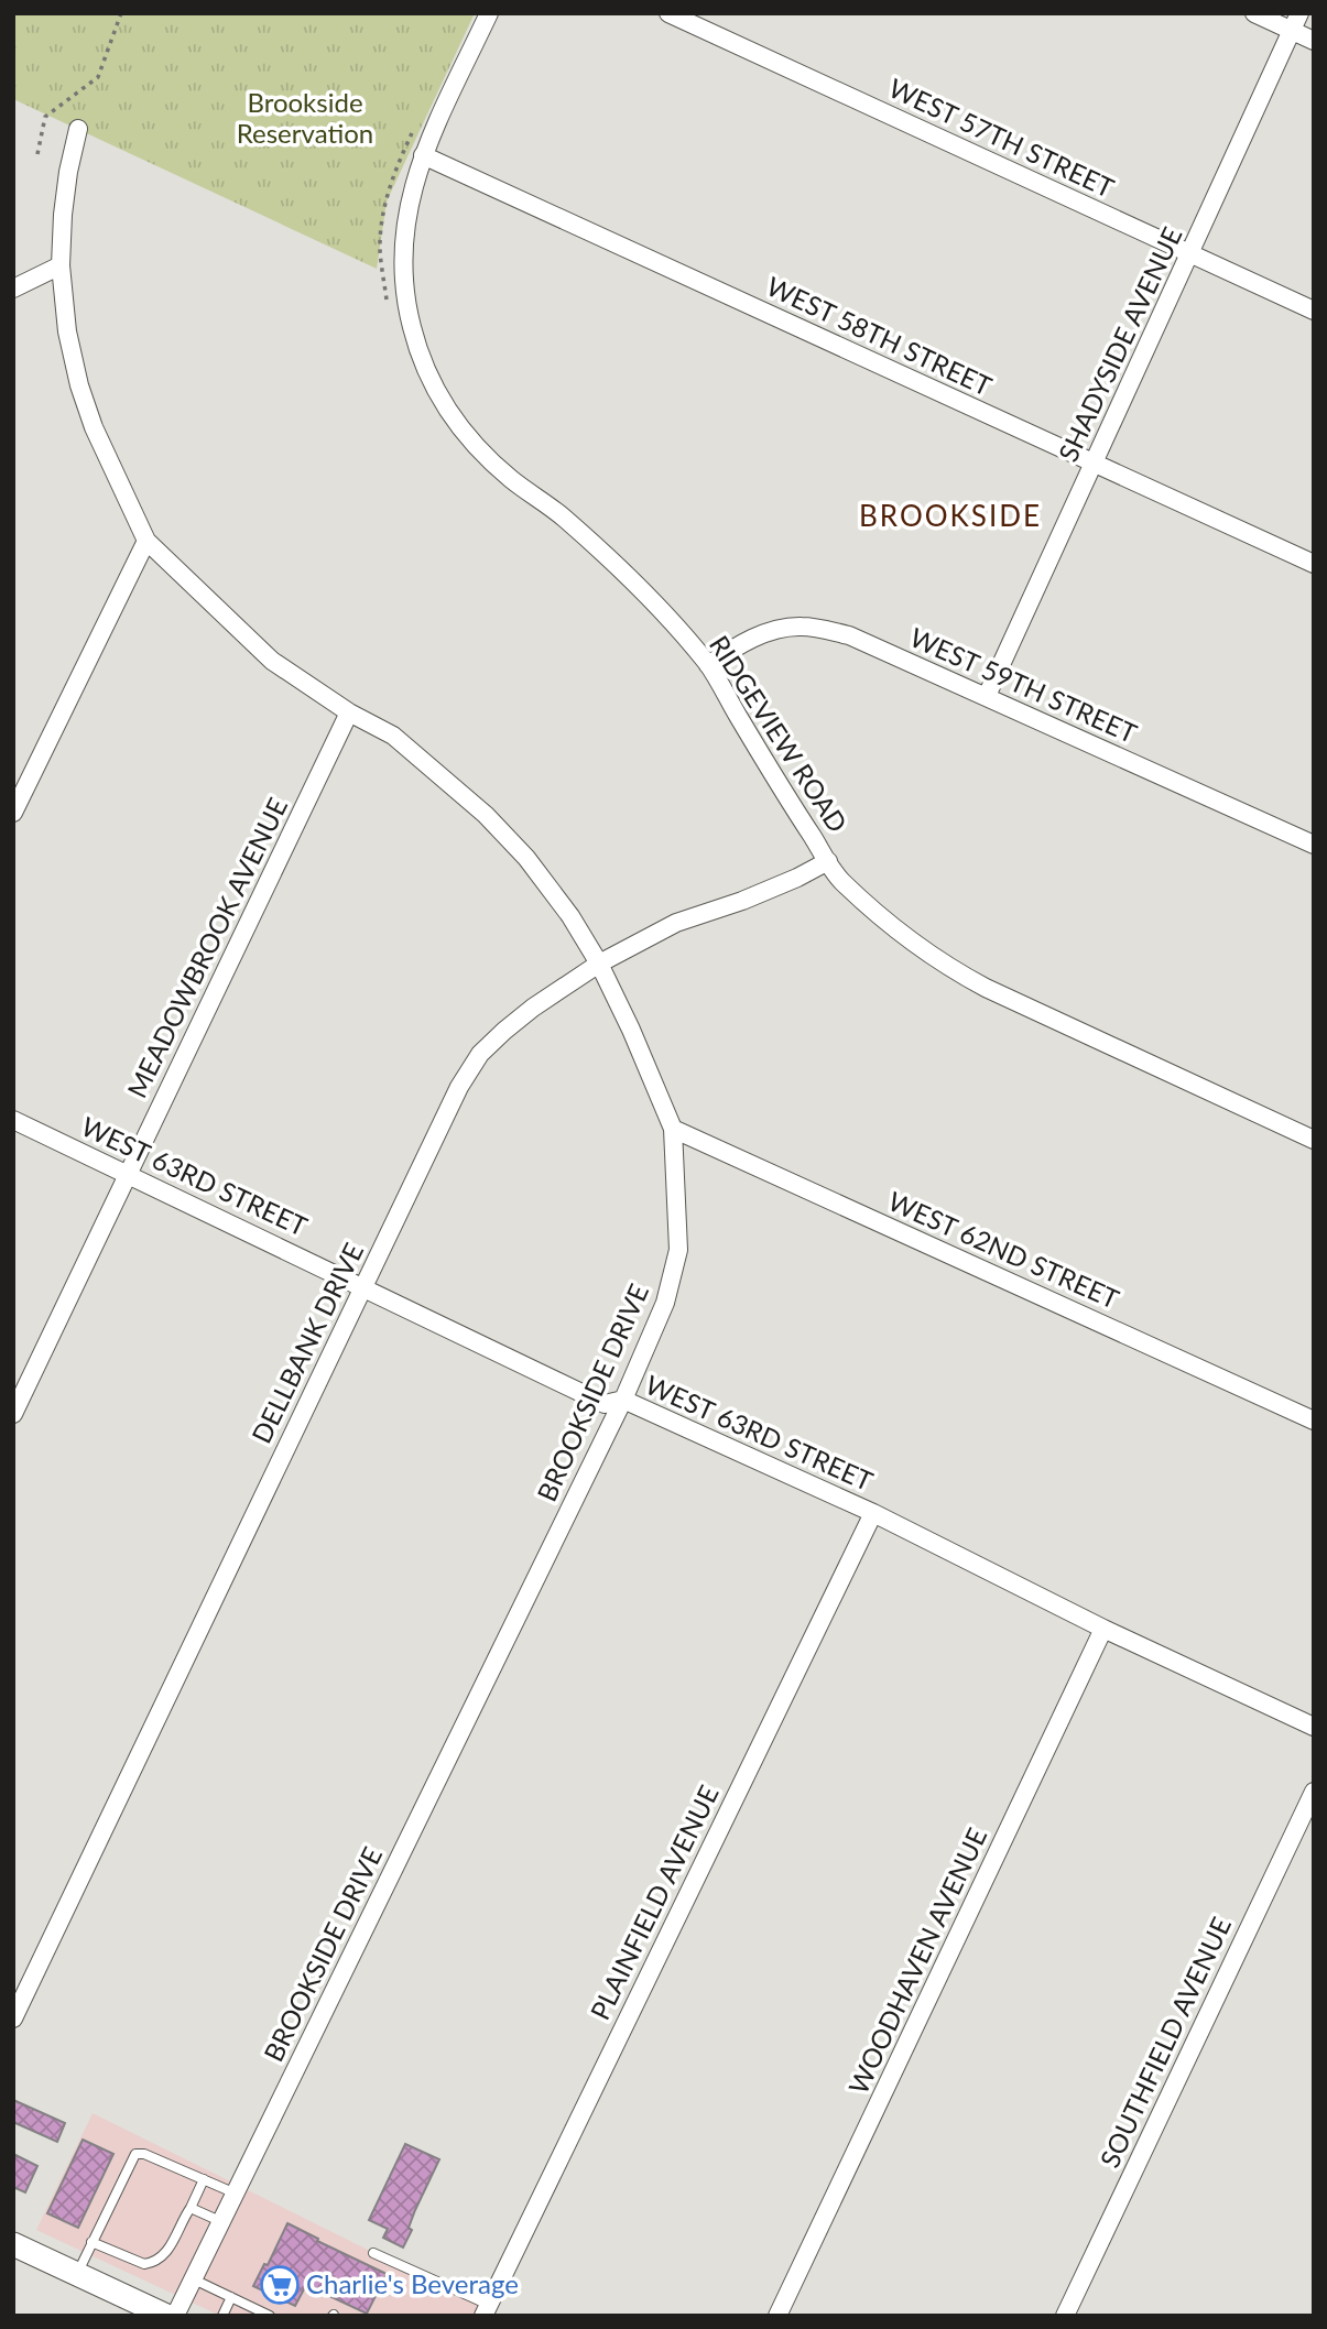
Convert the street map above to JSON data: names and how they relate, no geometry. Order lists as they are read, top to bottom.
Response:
{
  "streets": {
    "street": [
      "WEST 57TH STREET",
      "WEST 58TH STREET",
      "SHADYSIDE AVENUE",
      "WEST 59TH STREET",
      "RIDGEVIEW ROAD",
      "MEADOWBROOK AVENUE",
      "WEST 63RD STREET",
      "WEST 62ND STREET",
      "DELLBANK DRIVE",
      "BROOKSIDE DRIVE",
      "PLAINFIELD AVENUE",
      "WOODHAVEN AVENUE",
      "SOUTHFIELD AVENUE"
    ]
  },
  "crossings": [
    ["WEST 57TH STREET", "SHADYSIDE AVENUE"],
    ["WEST 58TH STREET", "SHADYSIDE AVENUE"],
    ["WEST 58TH STREET", "RIDGEVIEW ROAD"],
    ["SHADYSIDE AVENUE", "WEST 59TH STREET"],
    ["WEST 59TH STREET", "RIDGEVIEW ROAD"],
    ["RIDGEVIEW ROAD", "DELLBANK DRIVE"],
    ["MEADOWBROOK AVENUE", "WEST 63RD STREET"],
    ["MEADOWBROOK AVENUE", "BROOKSIDE DRIVE"],
    ["WEST 63RD STREET", "DELLBANK DRIVE"],
    ["WEST 63RD STREET", "BROOKSIDE DRIVE"],
    ["WEST 63RD STREET", "PLAINFIELD AVENUE"],
    ["WEST 63RD STREET", "WOODHAVEN AVENUE"],
    ["WEST 62ND STREET", "BROOKSIDE DRIVE"],
    ["DELLBANK DRIVE", "BROOKSIDE DRIVE"]
  ],
  "districts": ["BROOKSIDE"],
  "parks": ["Brookside Reservation"],
  "places": {
    "supermarket": ["Charlie's Beverage"]
  }
}
